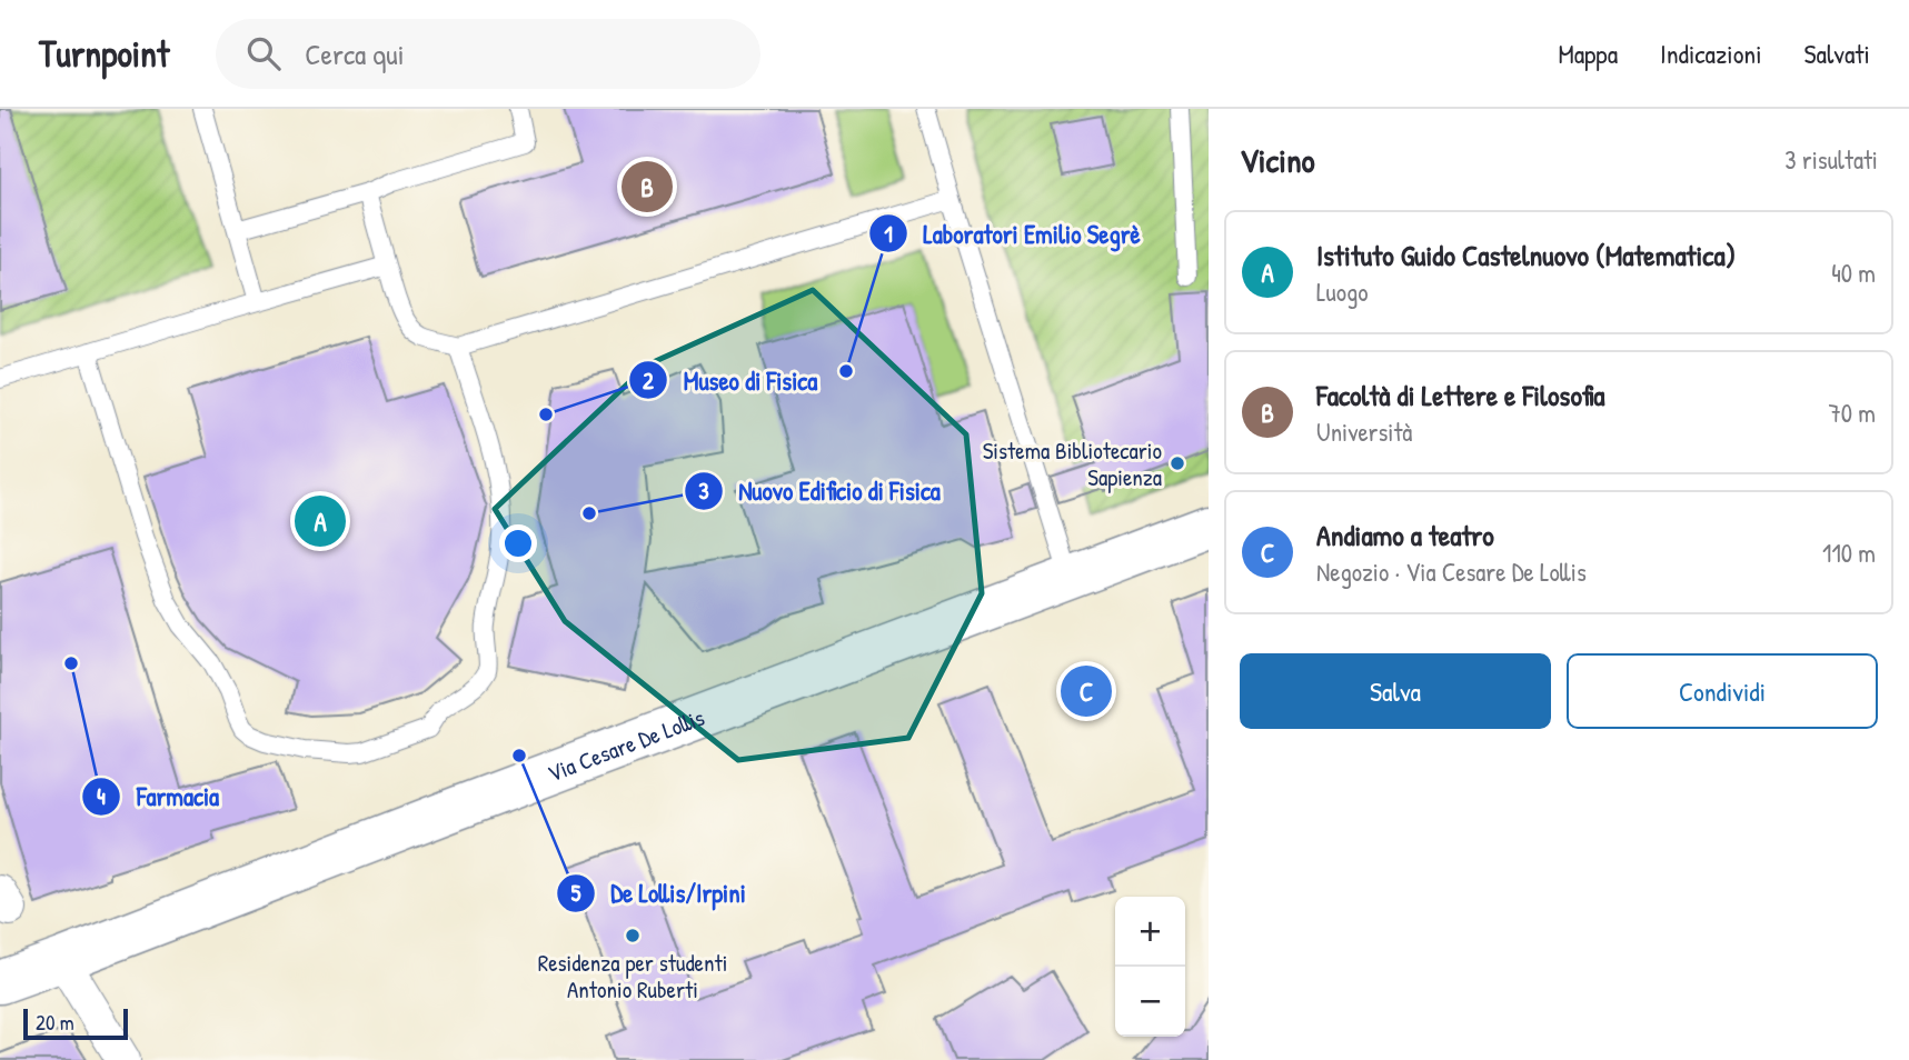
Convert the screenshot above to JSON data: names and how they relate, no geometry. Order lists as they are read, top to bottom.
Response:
{
  "streets": {
    "main road": ["Via Cesare De Lollis"]
  },
  "places": [
    "Laboratori Emilio Segrè",
    "Museo di Fisica",
    "Sistema Bibliotecario Sapienza",
    "Nuovo Edificio di Fisica",
    "Farmacia",
    "De Lollis/Irpini",
    "Residenza per studenti Antonio Ruberti"
  ],
  "scale_bar": "20 m",
  "page": {
    "header": "Turnpoint",
    "search": "Cerca qui",
    "nav": ["Mappa", "Indicazioni", "Salvati"],
    "heading": ["Vicino", "3 risultati"],
    "pins": ["B", "A", "C"],
    "list": [
      {
        "mark": "A",
        "name": "Istituto Guido Castelnuovo (Matematica)",
        "note": "Luogo",
        "value": "40 m"
      },
      {
        "mark": "B",
        "name": "Facoltà di Lettere e Filosofia",
        "note": "Università",
        "value": "70 m"
      },
      {
        "mark": "C",
        "name": "Andiamo a teatro",
        "note": "Negozio · Via Cesare De Lollis",
        "value": "110 m"
      }
    ],
    "buttons": ["Salva", "Condividi"],
    "map_buttons": ["+", "−"],
    "scale": "20 m"
  }
}
